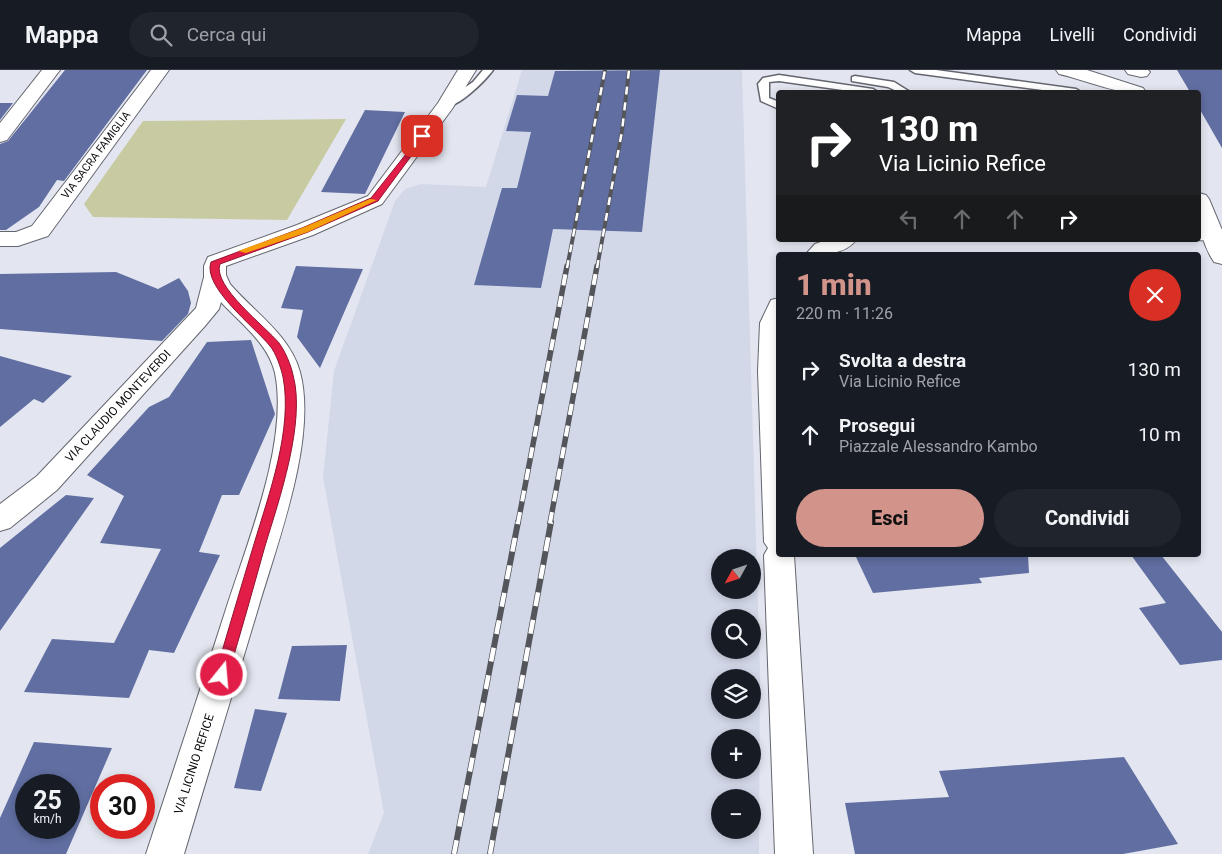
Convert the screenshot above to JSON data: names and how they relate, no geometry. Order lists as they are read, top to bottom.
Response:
{
  "streets": {
    "street": ["VIA SACRA FAMIGLIA", "VIA CLAUDIO MONTEVERDI", "VIA LICINIO REFICE"]
  },
  "crossings": [
    ["VIA CLAUDIO MONTEVERDI", "VIA LICINIO REFICE"]
  ],
  "north": "bottom left",
  "page": {
    "header": "Mappa",
    "search": "Cerca qui",
    "nav": ["Mappa", "Livelli", "Condividi"],
    "turn": ["130 m", "Via Licinio Refice"],
    "heading": ["1 min", "220 m · 11:26"],
    "list": [
      {
        "name": "Svolta a destra",
        "note": "Via Licinio Refice",
        "value": "130 m"
      },
      {
        "name": "Prosegui",
        "note": "Piazzale Alessandro Kambo",
        "value": "10 m"
      }
    ],
    "buttons": ["Esci", "Condividi"],
    "map_buttons": ["+", "−"],
    "speed": "25 km/h",
    "limit": "30"
  }
}
